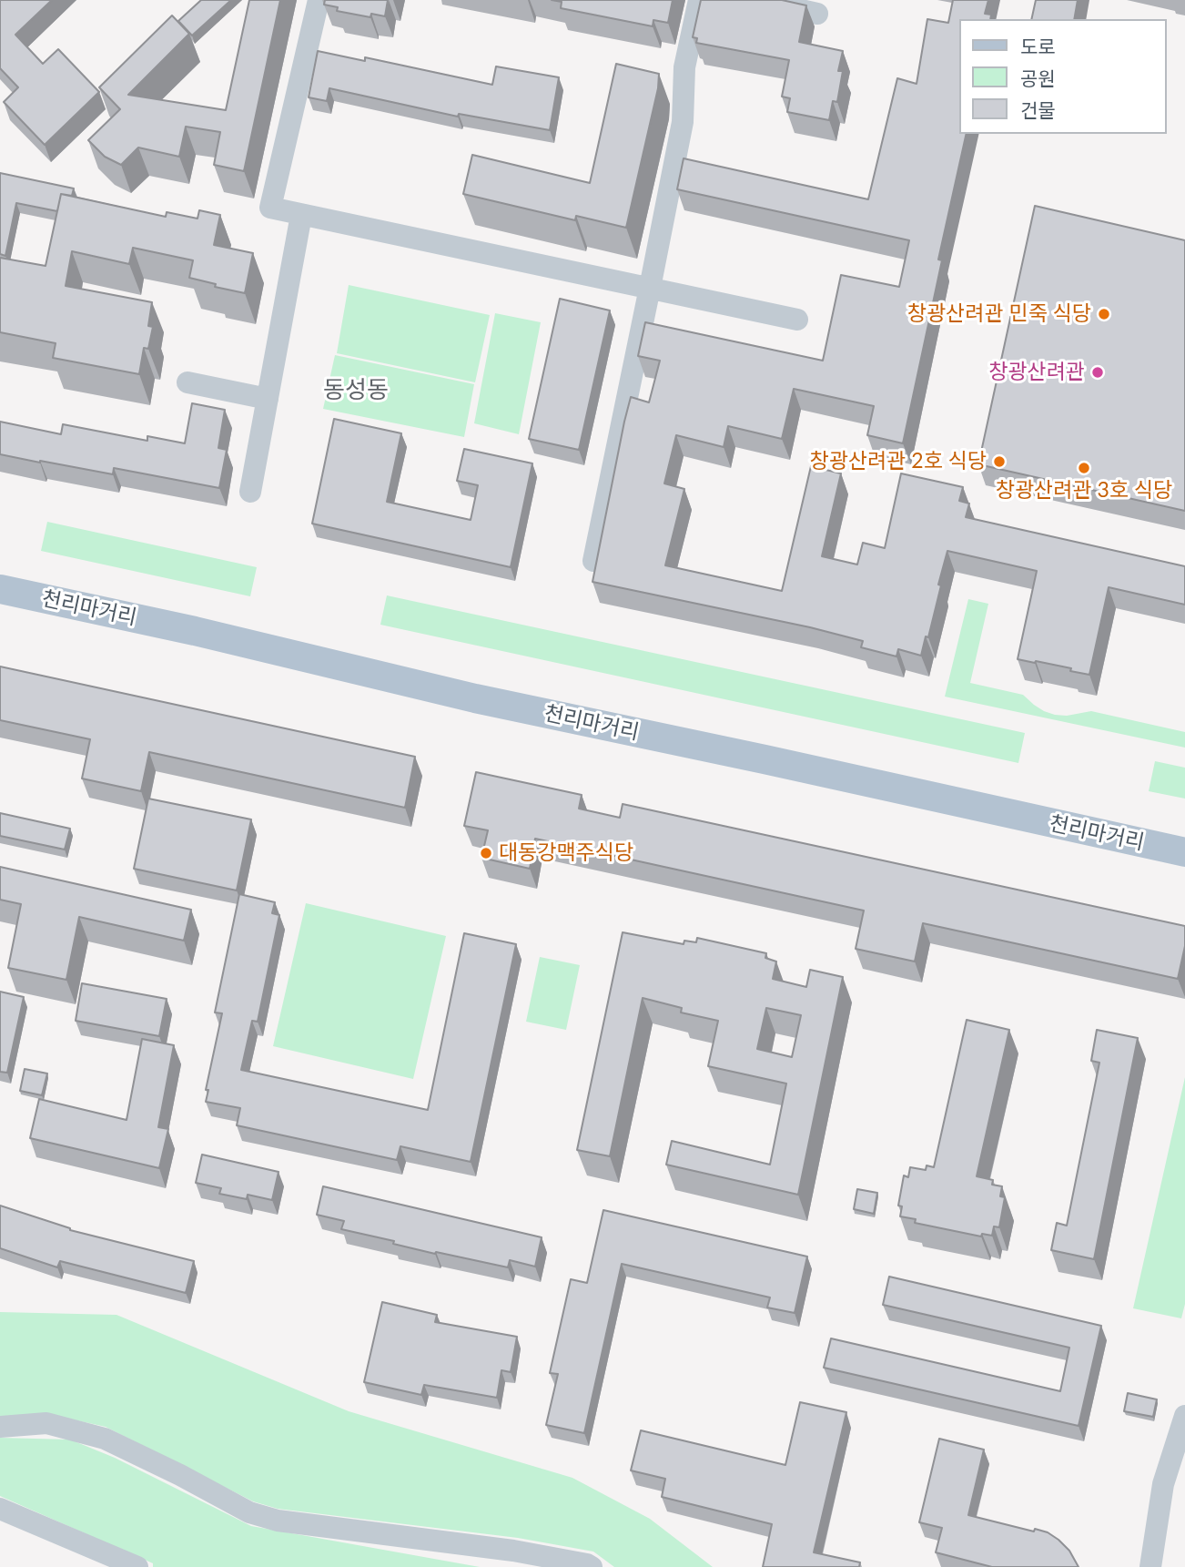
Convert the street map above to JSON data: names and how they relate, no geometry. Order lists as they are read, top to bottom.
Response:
{
  "streets": {
    "main road": ["천리마거리"]
  },
  "districts": ["동성동"],
  "places": [
    "창광산려관 민죽 식당",
    "창광산려관",
    "창광산려관 2호 식당",
    "창광산려관 3호 식당",
    "대동강맥주식당"
  ],
  "legend": ["도로", "공원", "건물"]
}
